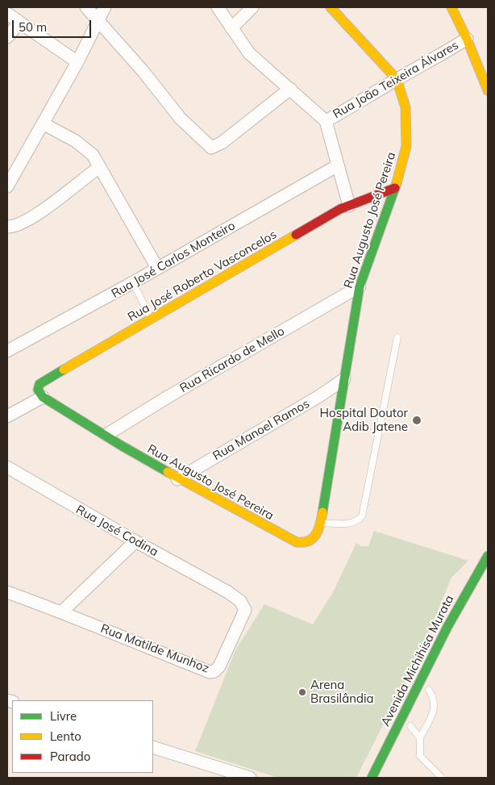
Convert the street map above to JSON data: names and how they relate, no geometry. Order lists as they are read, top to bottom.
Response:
{
  "streets": {
    "street": [
      "Rua João Teixeira Álvares",
      "Rua Augusto José Pereira",
      "Rua José Carlos Monteiro",
      "Rua José Roberto Vasconcelos",
      "Rua Ricardo de Mello",
      "Rua Manoel Ramos",
      "Rua José Codina",
      "Rua Matilde Munhoz",
      "Avenida Michihisa Murata"
    ]
  },
  "crossings": [
    ["Rua João Teixeira Álvares", "Rua Augusto José Pereira"],
    ["Rua Augusto José Pereira", "Rua José Roberto Vasconcelos"],
    ["Rua Augusto José Pereira", "Rua Ricardo de Mello"],
    ["Rua Augusto José Pereira", "Rua Manoel Ramos"],
    ["Rua José Codina", "Rua Matilde Munhoz"]
  ],
  "places": ["Hospital Doutor Adib Jatene", "Arena Brasilândia"],
  "legend": ["Livre", "Lento", "Parado"],
  "scale_bar": "50 m"
}
